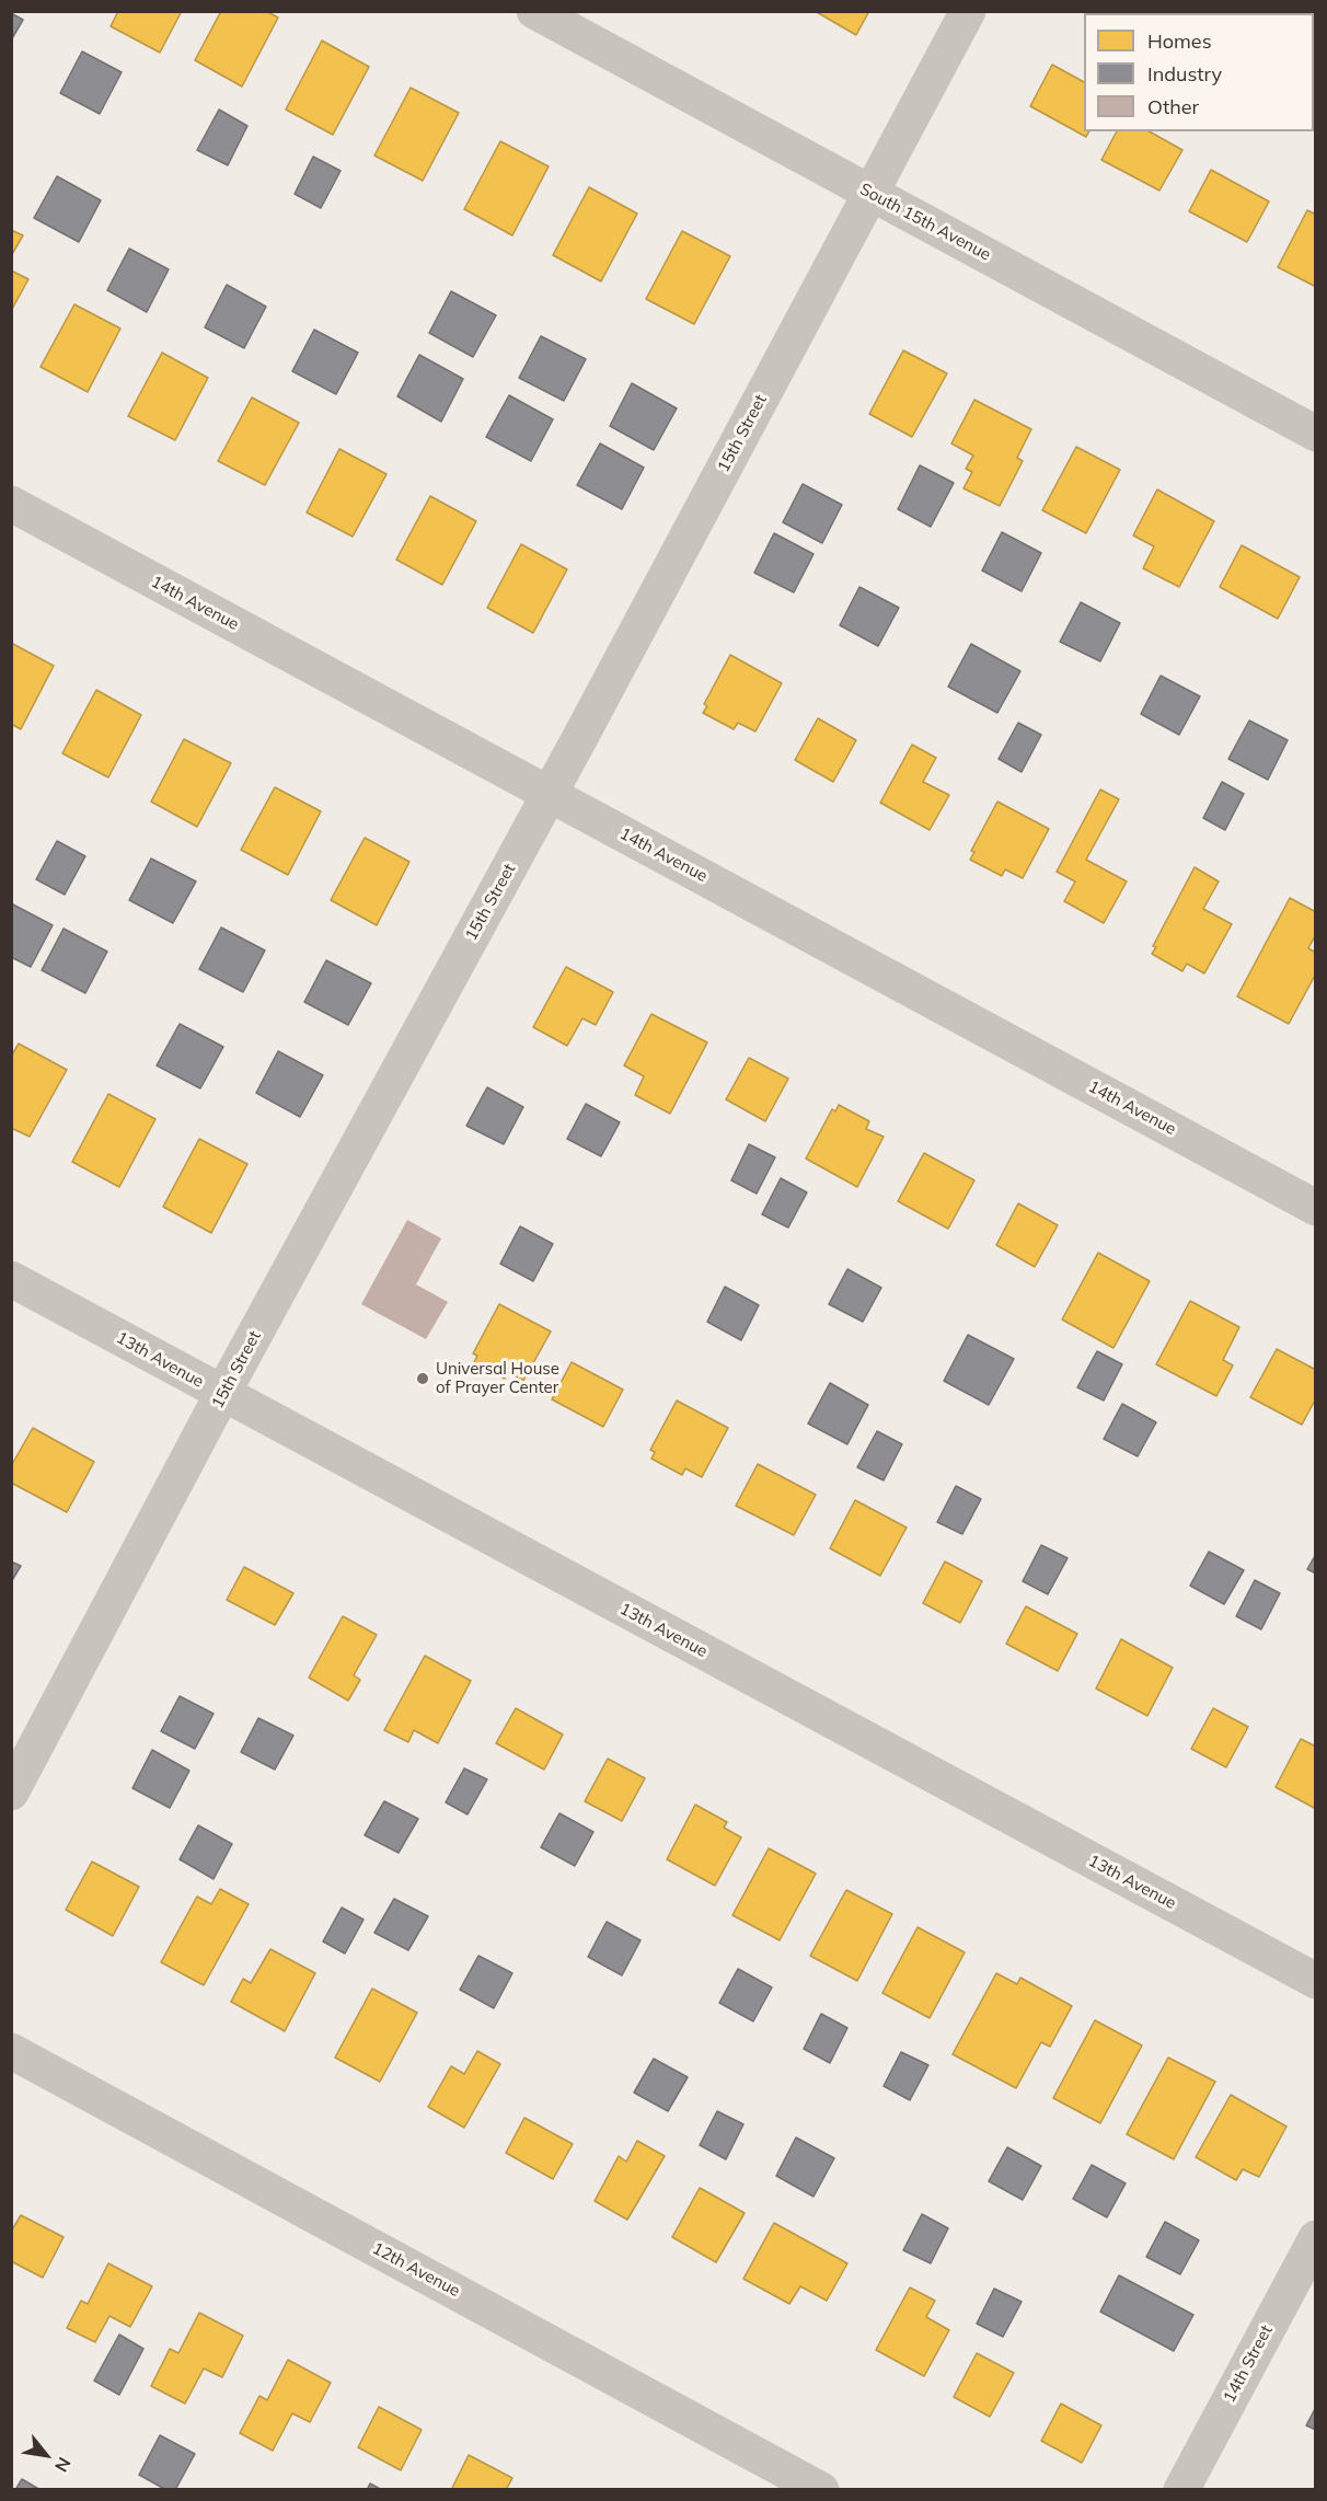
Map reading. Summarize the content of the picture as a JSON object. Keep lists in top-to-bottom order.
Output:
{
  "streets": {
    "street": [
      "South 15th Avenue",
      "15th Street",
      "14th Avenue",
      "13th Avenue",
      "12th Avenue",
      "14th Street"
    ]
  },
  "crossings": [
    ["South 15th Avenue", "15th Street"],
    ["15th Street", "14th Avenue"],
    ["15th Street", "13th Avenue"]
  ],
  "places": ["Universal House of Prayer Center"],
  "legend": ["Homes", "Industry", "Other"],
  "north": "bottom right"
}
